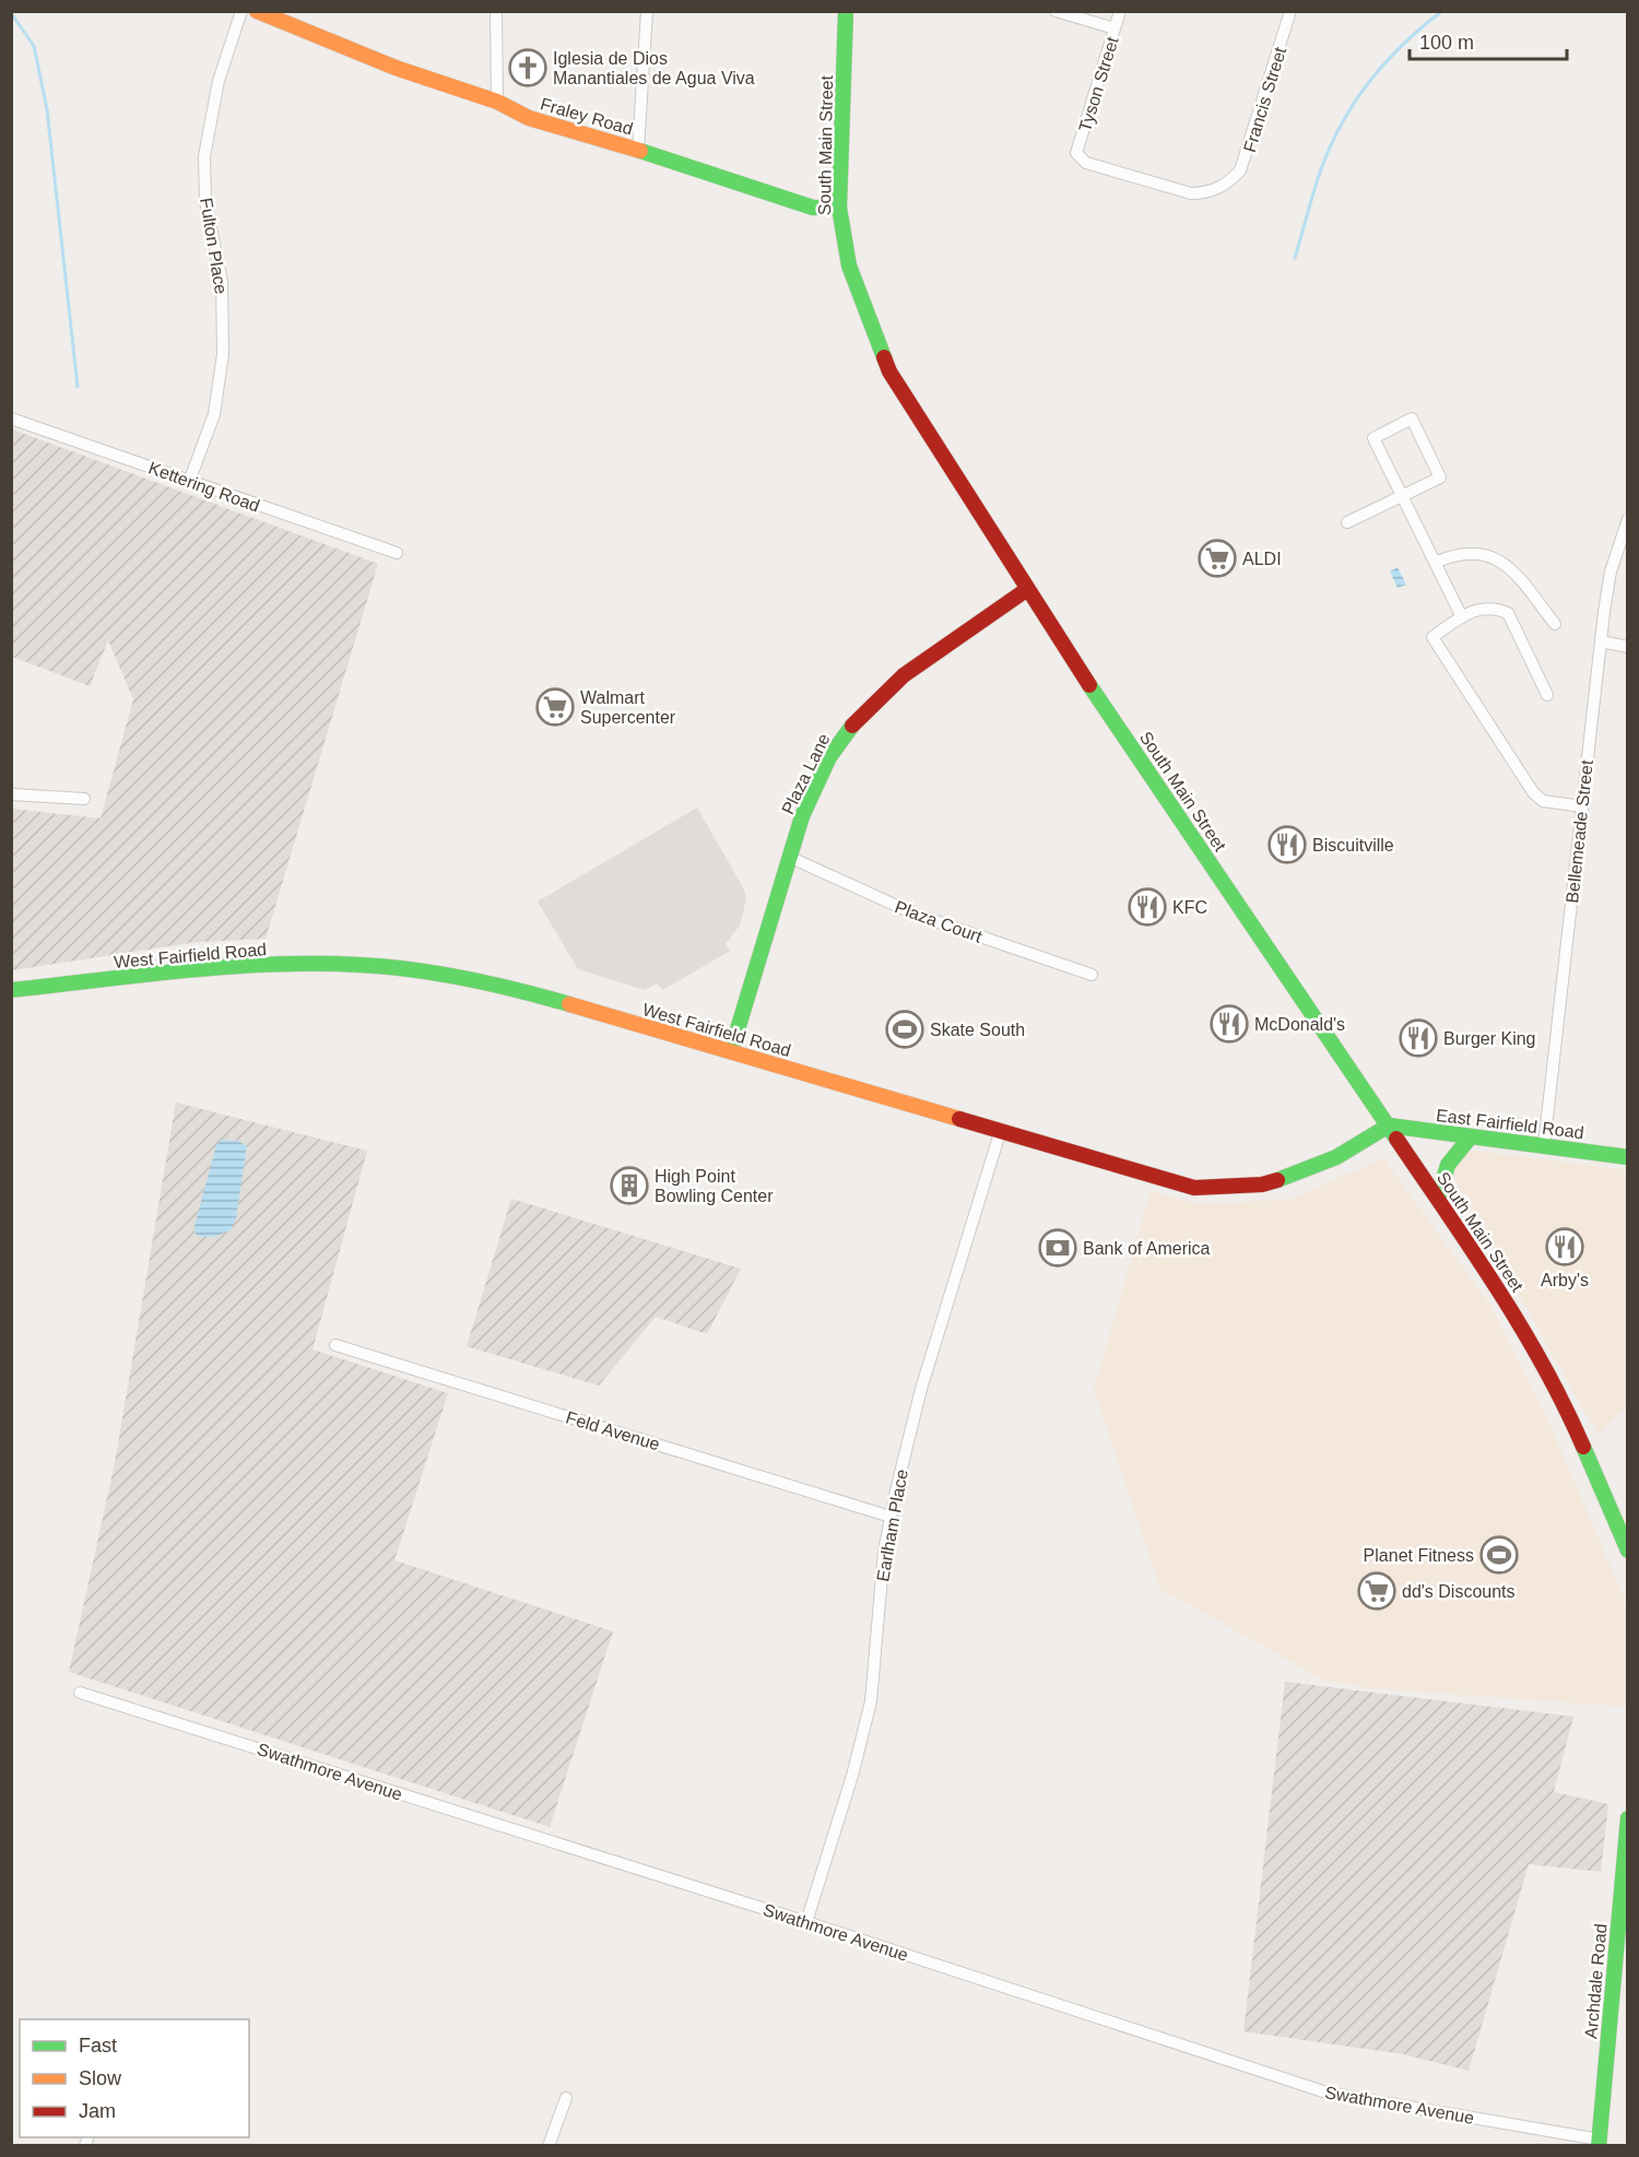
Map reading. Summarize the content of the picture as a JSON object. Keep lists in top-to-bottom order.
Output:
{
  "streets": {
    "main road": [
      "Fraley Road",
      "South Main Street",
      "Plaza Lane",
      "West Fairfield Road",
      "East Fairfield Road",
      "Archdale Road"
    ],
    "street": [
      "Tyson Street",
      "Francis Street",
      "Fulton Place",
      "Kettering Road",
      "Bellemeade Street",
      "Plaza Court",
      "Feld Avenue",
      "Earlham Place",
      "Swathmore Avenue"
    ]
  },
  "crossings": [
    ["Tyson Street", "Francis Street"],
    ["Fraley Road", "South Main Street"],
    ["South Main Street", "Plaza Lane"],
    ["South Main Street", "West Fairfield Road"],
    ["South Main Street", "East Fairfield Road"],
    ["Fulton Place", "Kettering Road"],
    ["Plaza Lane", "Plaza Court"],
    ["Plaza Lane", "West Fairfield Road"],
    ["Bellemeade Street", "East Fairfield Road"],
    ["West Fairfield Road", "East Fairfield Road"],
    ["West Fairfield Road", "Earlham Place"],
    ["Feld Avenue", "Earlham Place"],
    ["Earlham Place", "Swathmore Avenue"],
    ["Swathmore Avenue", "Archdale Road"]
  ],
  "places": {
    "church": ["Iglesia de Dios Manantiales de Agua Viva"],
    "supermarket": ["ALDI", "Walmart Supercenter", "dd's Discounts"],
    "restaurant": [
      "Biscuitville",
      "KFC",
      "McDonald's",
      "Burger King",
      "Arby's"
    ],
    "sports": ["Skate South", "Planet Fitness"],
    "building": ["High Point Bowling Center"],
    "bank": ["Bank of America"]
  },
  "legend": ["Fast", "Slow", "Jam"],
  "scale_bar": "100 m"
}
